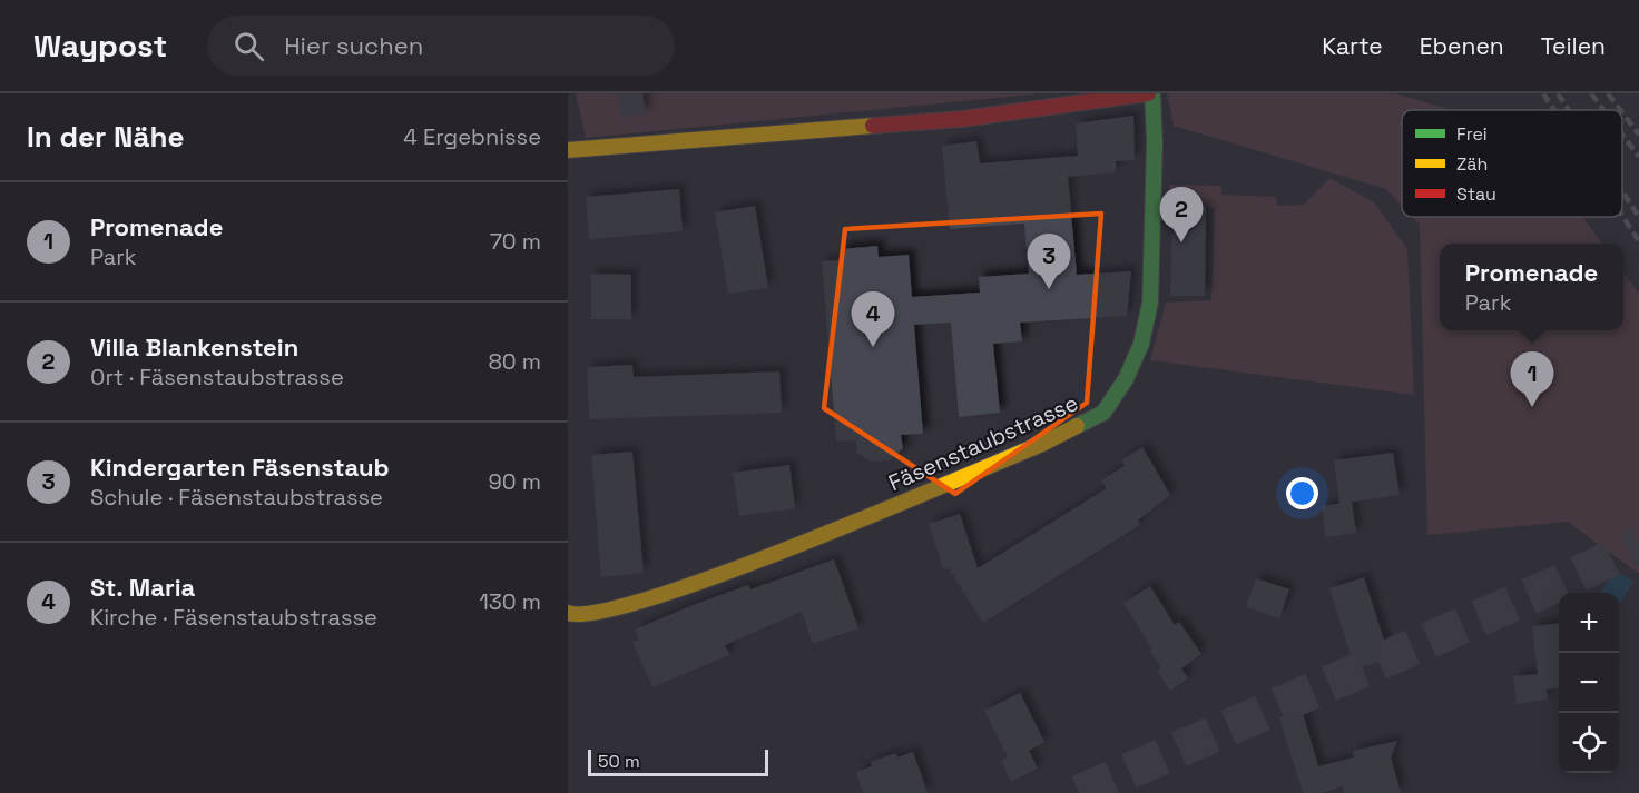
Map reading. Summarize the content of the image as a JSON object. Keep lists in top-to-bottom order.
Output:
{
  "streets": {
    "street": ["Fäsenstaubstrasse"]
  },
  "legend": ["Frei", "Zäh", "Stau"],
  "scale_bar": "50 m",
  "page": {
    "header": "Waypost",
    "search": "Hier suchen",
    "nav": ["Karte", "Ebenen", "Teilen"],
    "heading": ["In der Nähe", "4 Ergebnisse"],
    "list": [
      {
        "mark": "1",
        "name": "Promenade",
        "note": "Park",
        "value": "70 m"
      },
      {
        "mark": "2",
        "name": "Villa Blankenstein",
        "note": "Ort · Fäsenstaubstrasse",
        "value": "80 m"
      },
      {
        "mark": "3",
        "name": "Kindergarten Fäsenstaub",
        "note": "Schule · Fäsenstaubstrasse",
        "value": "90 m"
      },
      {
        "mark": "4",
        "name": "St. Maria",
        "note": "Kirche · Fäsenstaubstrasse",
        "value": "130 m"
      }
    ],
    "pins": [
      "2",
      "3",
      "4",
      "1"
    ],
    "popup": ["Promenade", "Park"],
    "map_buttons": ["+", "−"],
    "scale": "50 m"
  }
}
